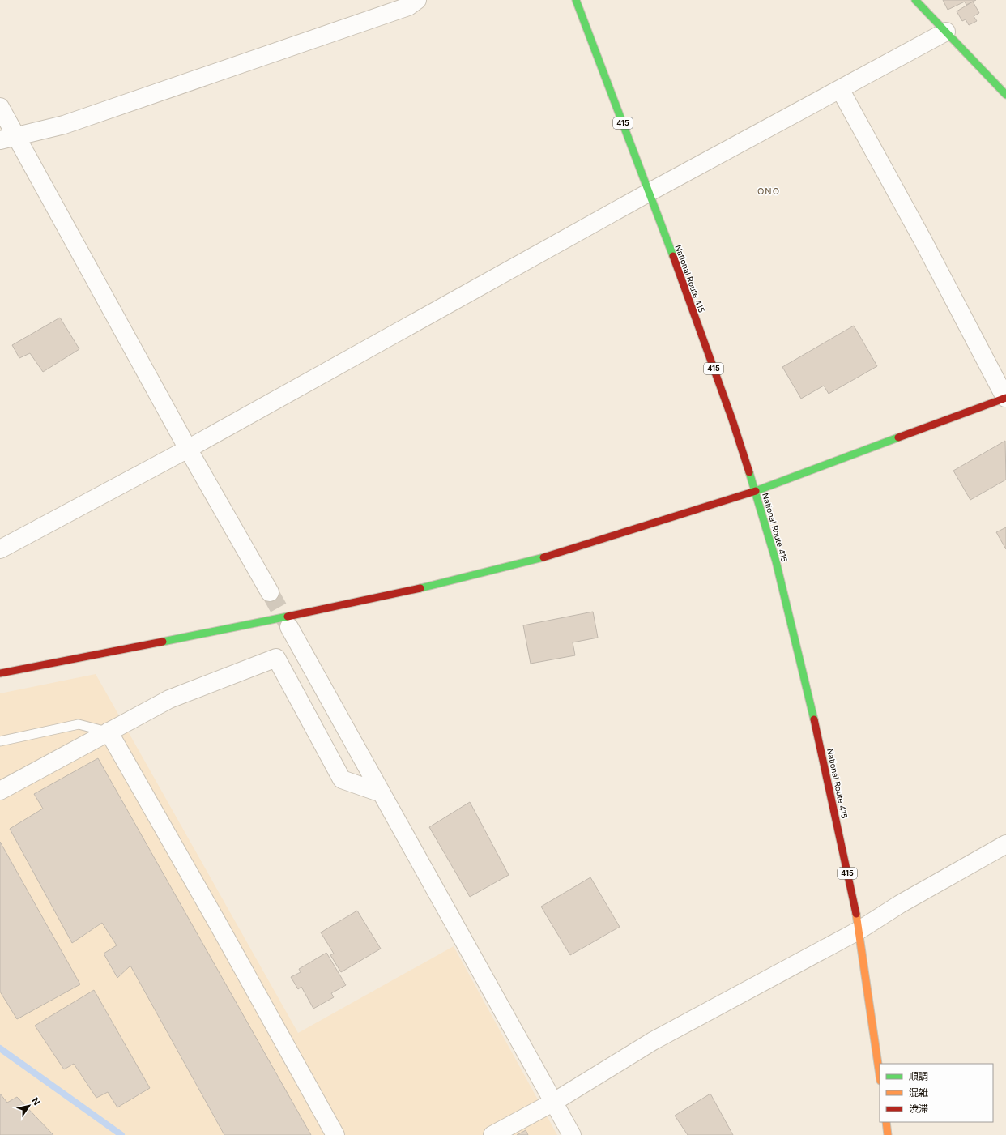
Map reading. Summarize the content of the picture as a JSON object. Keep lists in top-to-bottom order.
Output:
{
  "streets": {
    "main road": ["415", "National Route 415"]
  },
  "districts": ["ONO"],
  "legend": ["順調", "混雑", "渋滞"],
  "north": "top right"
}
